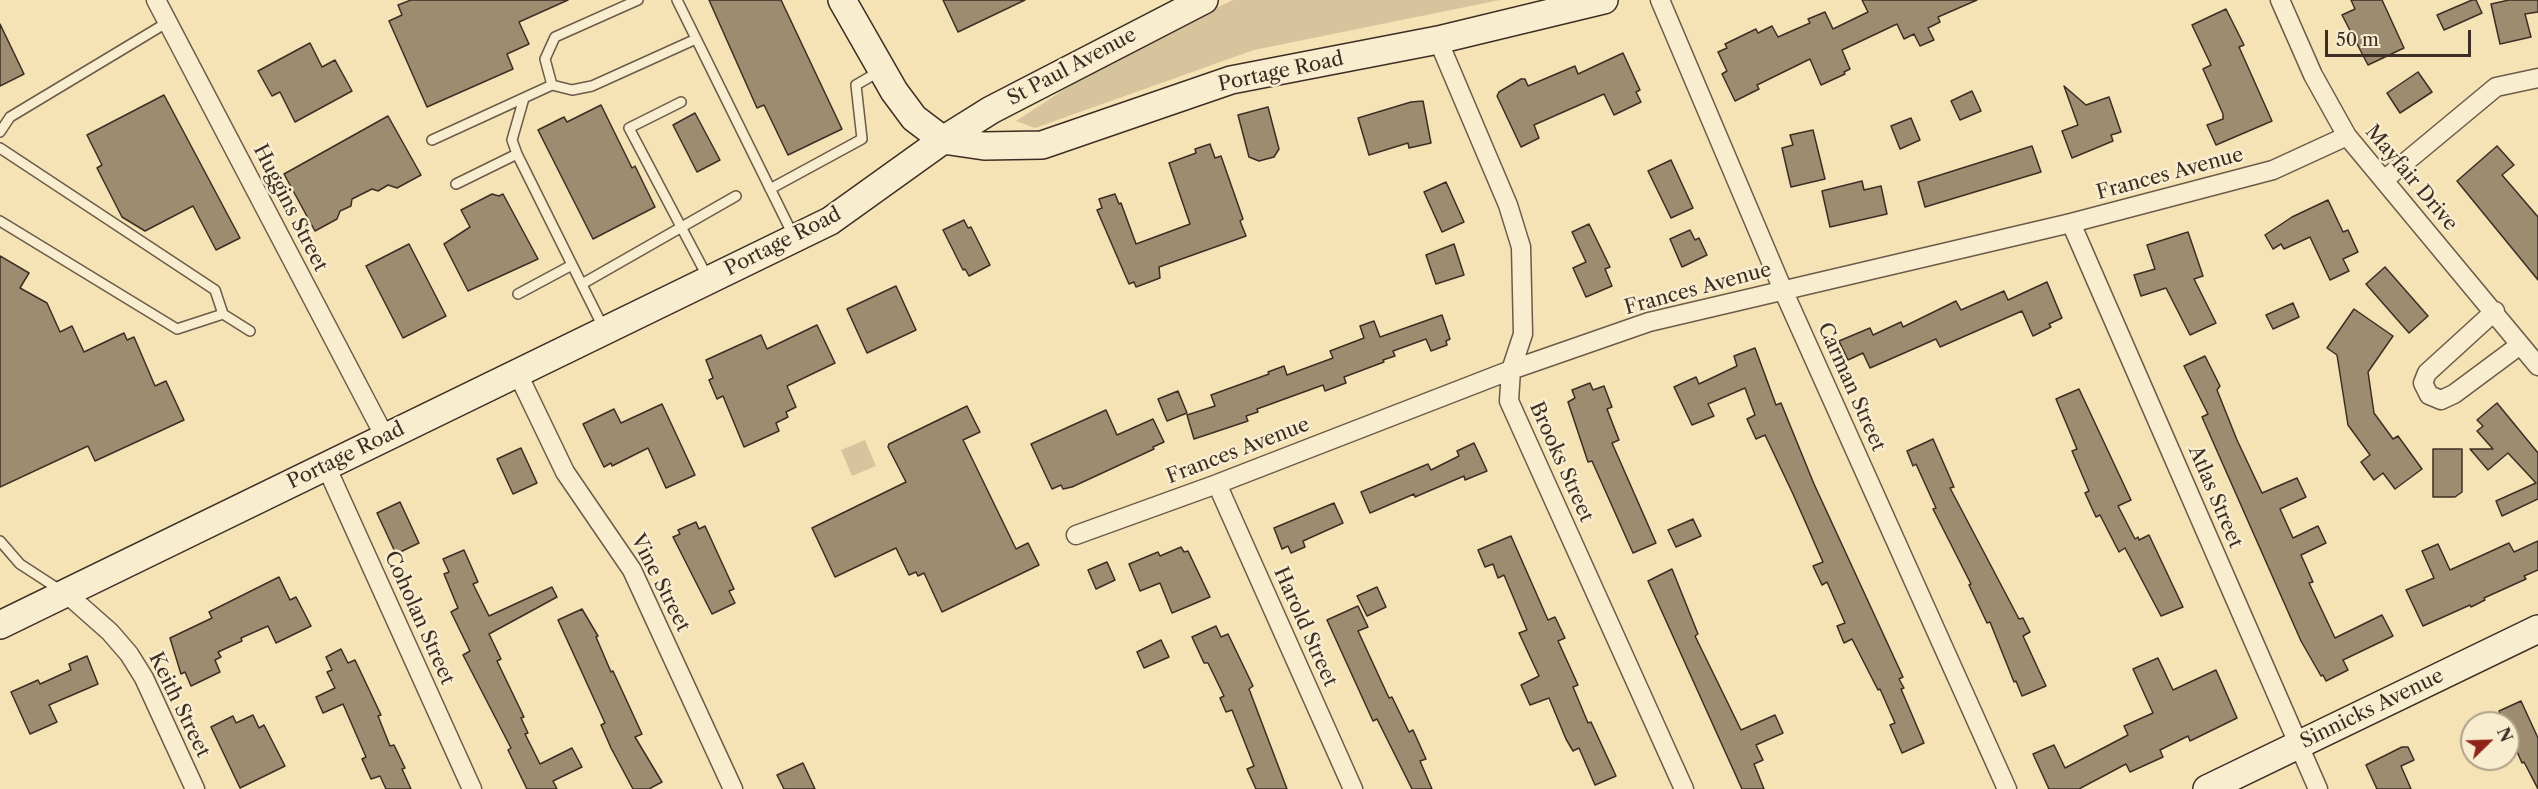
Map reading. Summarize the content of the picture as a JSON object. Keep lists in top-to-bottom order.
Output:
{
  "streets": {
    "main road": ["St Paul Avenue", "Portage Road", "Sinnicks Avenue"],
    "street": [
      "Frances Avenue",
      "Mayfair Drive",
      "Huggins Street",
      "Carman Street",
      "Brooks Street",
      "Atlas Street",
      "Vine Street",
      "Coholan Street",
      "Harold Street",
      "Keith Street"
    ]
  },
  "crossings": [
    ["St Paul Avenue", "Portage Road"],
    ["Portage Road", "Huggins Street"],
    ["Portage Road", "Brooks Street"],
    ["Portage Road", "Vine Street"],
    ["Portage Road", "Coholan Street"],
    ["Portage Road", "Keith Street"],
    ["Frances Avenue", "Mayfair Drive"],
    ["Frances Avenue", "Carman Street"],
    ["Frances Avenue", "Brooks Street"],
    ["Frances Avenue", "Atlas Street"],
    ["Frances Avenue", "Harold Street"],
    ["Atlas Street", "Sinnicks Avenue"]
  ],
  "scale_bar": "50 m",
  "north": "top right"
}
